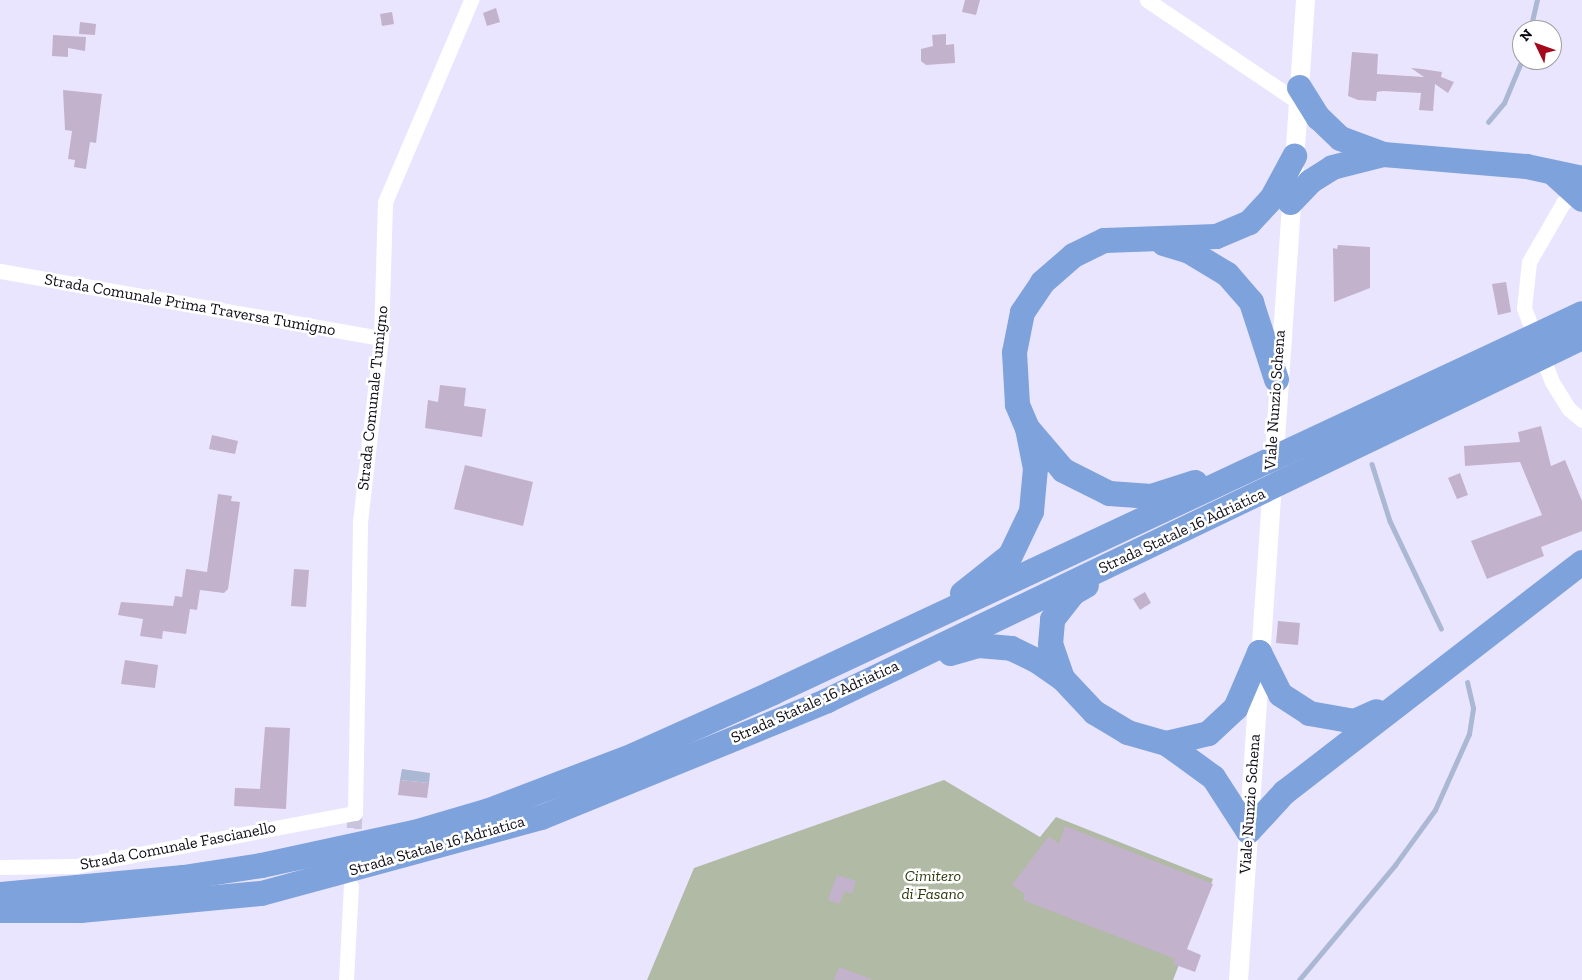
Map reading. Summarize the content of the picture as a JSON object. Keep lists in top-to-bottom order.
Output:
{
  "streets": {
    "highway": ["Strada Statale 16 Adriatica"],
    "street": [
      "Strada Comunale Prima Traversa Tumigno",
      "Strada Comunale Tumigno",
      "Viale Nunzio Schena",
      "Strada Comunale Fascianello"
    ]
  },
  "crossings": [
    ["Strada Comunale Prima Traversa Tumigno", "Strada Comunale Tumigno"],
    ["Strada Comunale Tumigno", "Strada Comunale Fascianello"]
  ],
  "parks": ["Cimitero di Fasano"],
  "north": "top left"
}
